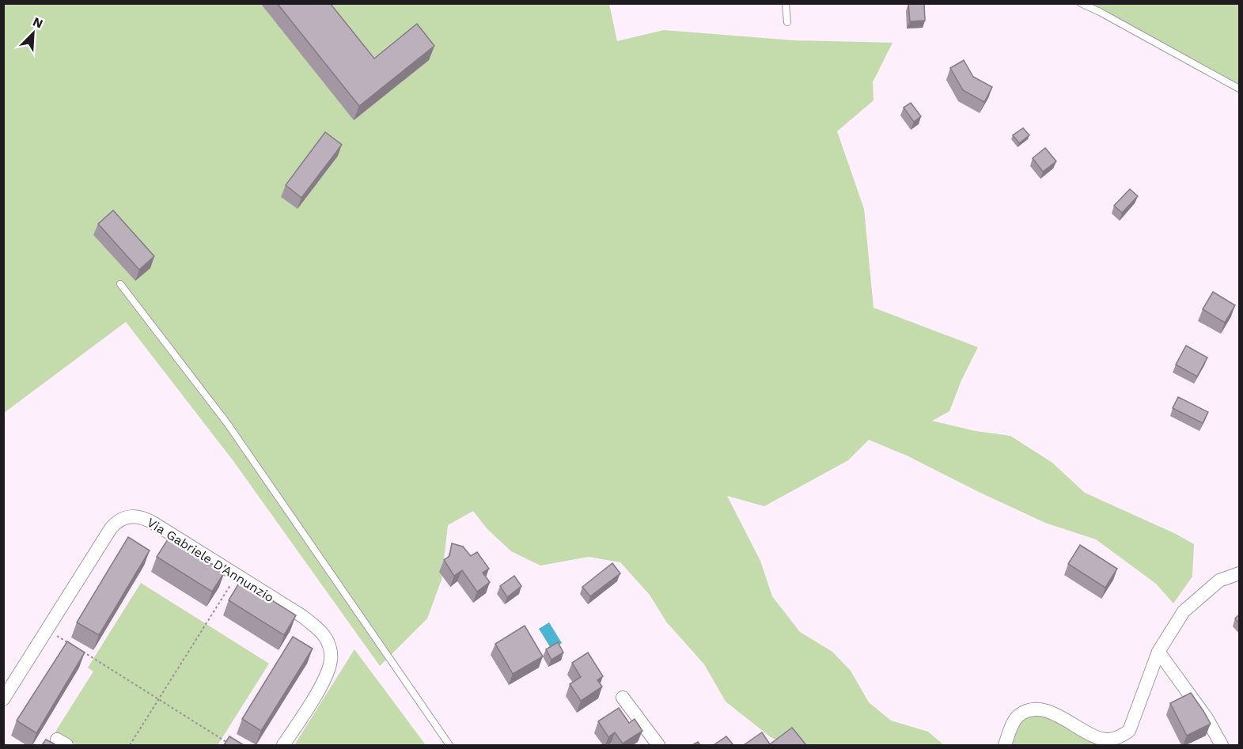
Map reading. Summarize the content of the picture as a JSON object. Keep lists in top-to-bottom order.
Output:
{
  "streets": {
    "street": ["Via Gabriele D'Annunzio"]
  },
  "north": "top right"
}
